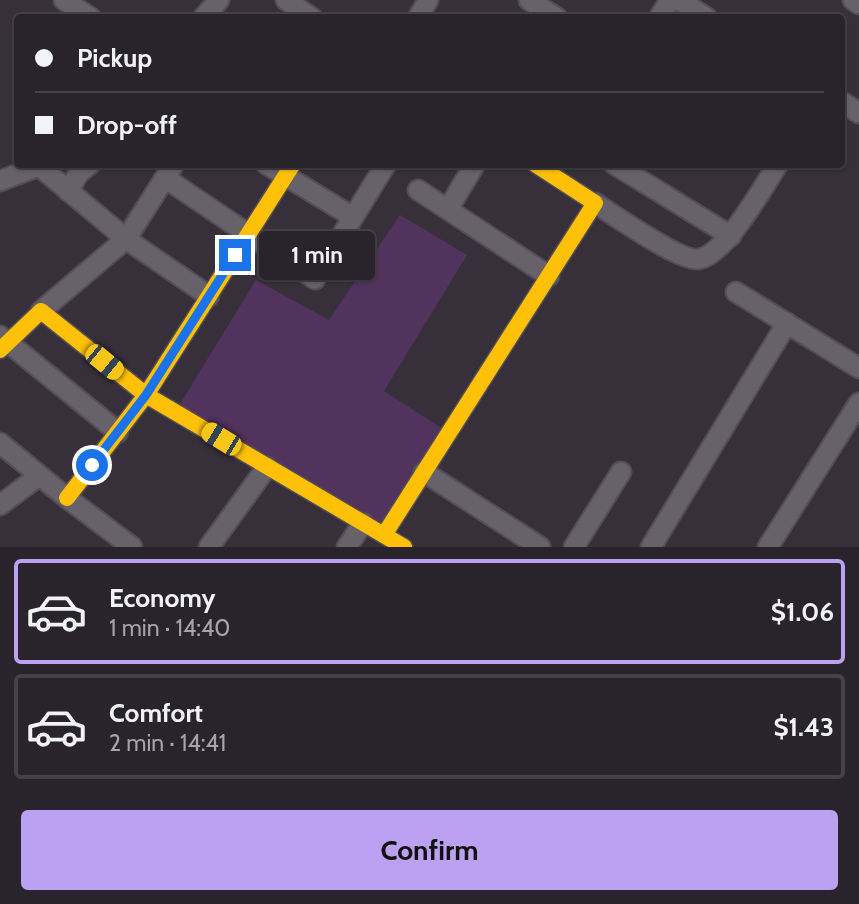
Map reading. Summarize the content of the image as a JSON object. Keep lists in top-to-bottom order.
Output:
{
  "page": {
    "banner": ["Pickup", "Drop-off"],
    "bubble": "1 min",
    "list": [
      {
        "name": "Economy",
        "note": "1 min · 14:40",
        "value": "$1.06"
      },
      {
        "name": "Comfort",
        "note": "2 min · 14:41",
        "value": "$1.43"
      }
    ],
    "buttons": "Confirm"
  }
}
